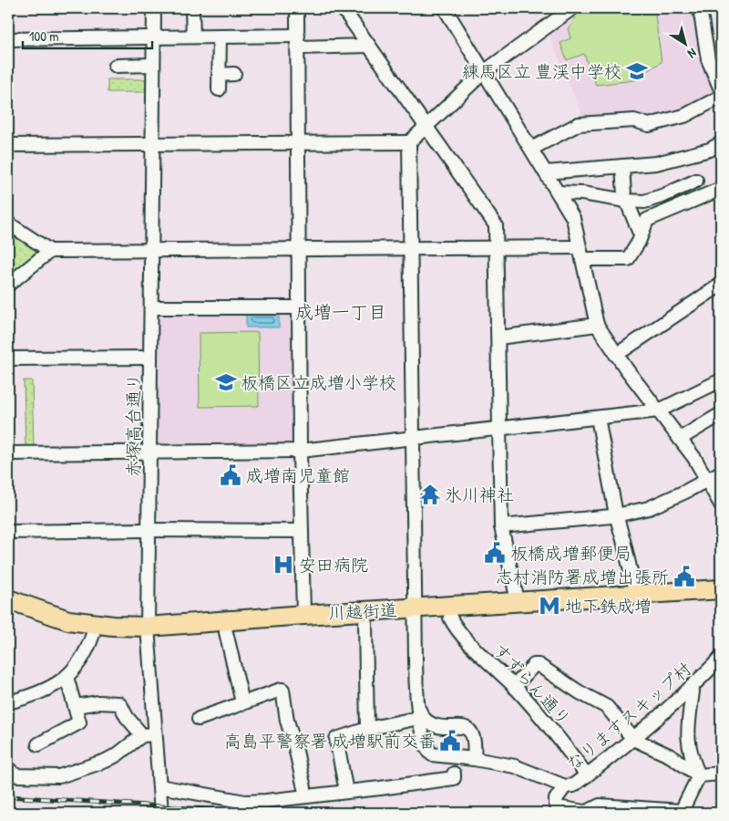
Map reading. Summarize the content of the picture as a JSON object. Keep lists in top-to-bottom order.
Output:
{
  "streets": {
    "highway": ["川越街道"],
    "street": ["赤塚高台通り", "すずらん通り", "なりますスキップ村"]
  },
  "crossings": [
    ["赤塚高台通り", "川越街道"],
    ["川越街道", "すずらん通り"],
    ["すずらん通り", "なりますスキップ村"]
  ],
  "districts": ["成増一丁目"],
  "places": {
    "school or university": ["練馬区立 豊渓中学校", "板橋区立成増小学校"],
    "public building": [
      "成増南児童館",
      "板橋成増郵便局",
      "志村消防署成増出張所",
      "高島平警察署 成増駅前交番"
    ],
    "temple": ["氷川神社"],
    "hospital": ["安田病院"],
    "metro station": ["地下鉄成増"]
  },
  "scale_bar": "100 m",
  "north": "bottom right"
}
